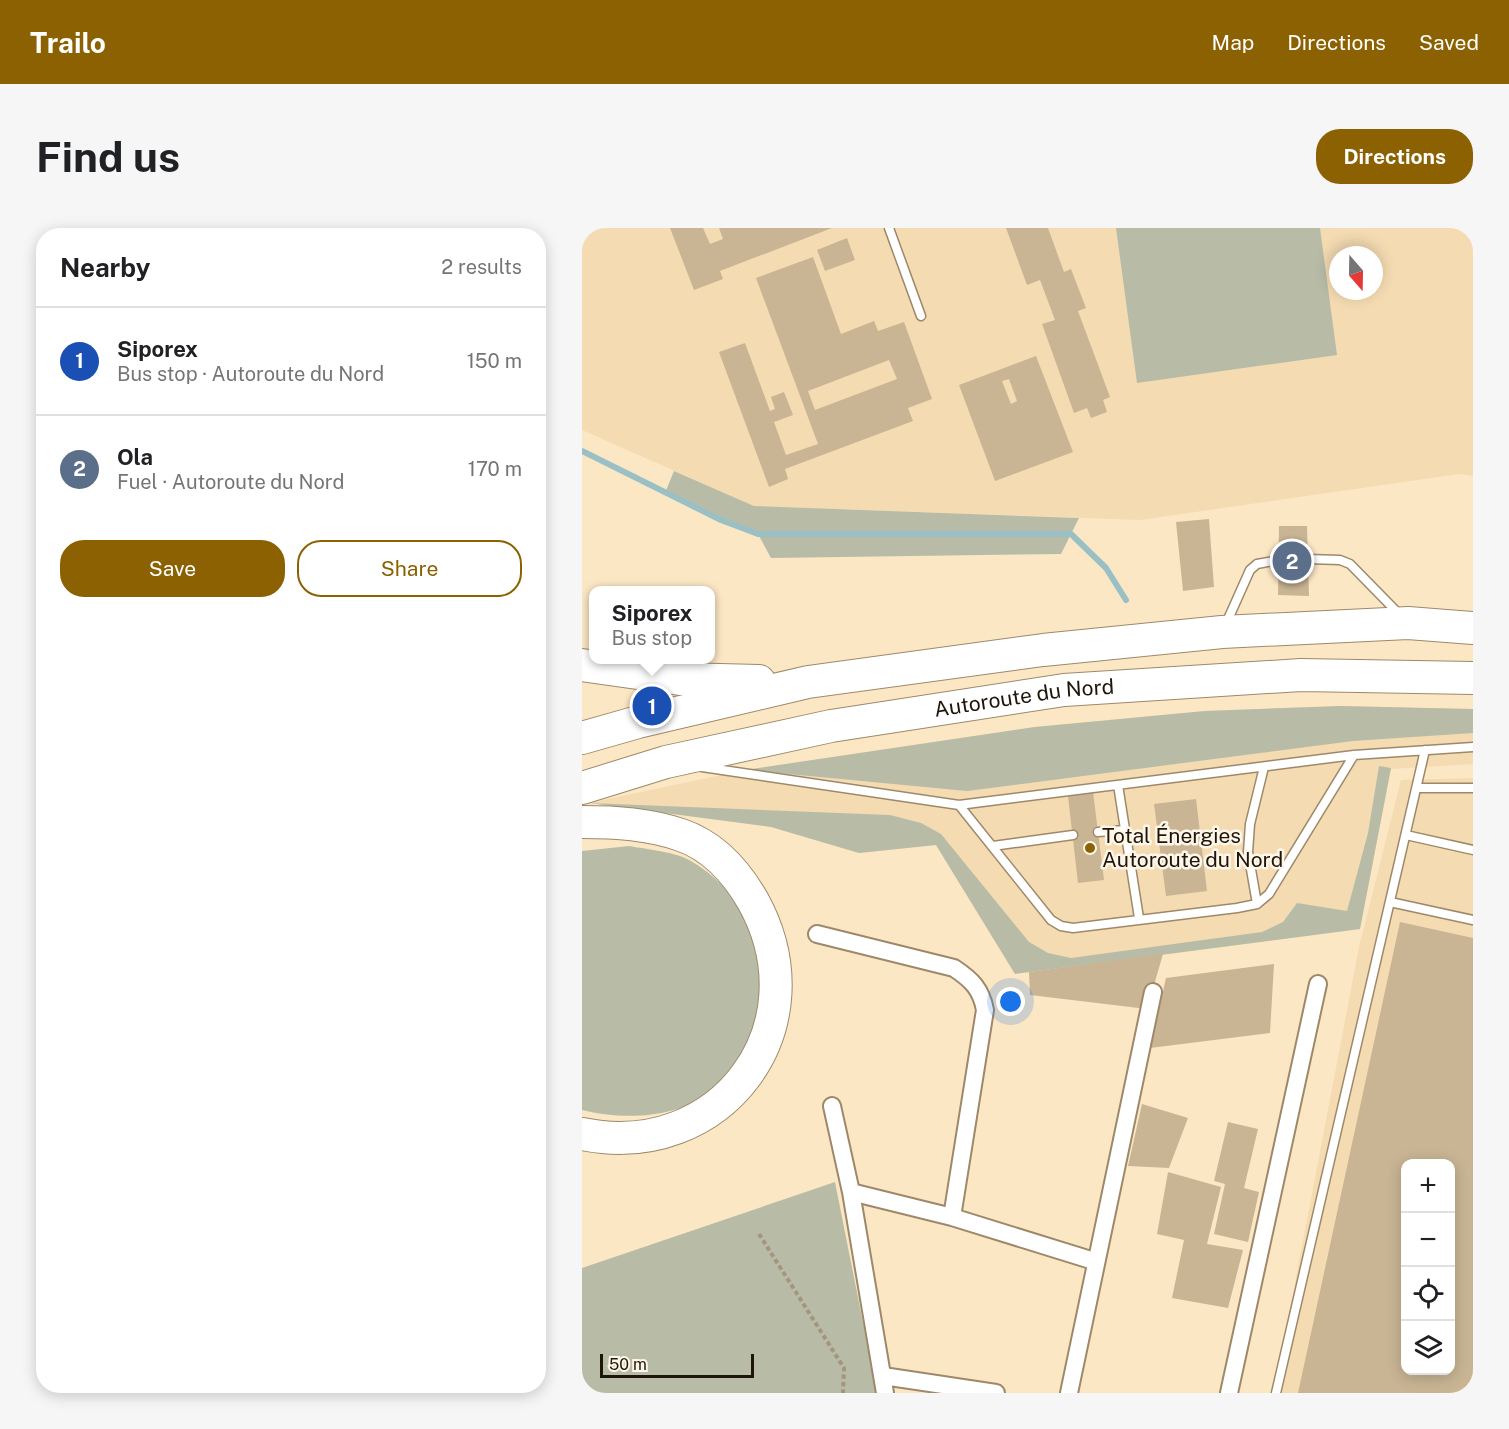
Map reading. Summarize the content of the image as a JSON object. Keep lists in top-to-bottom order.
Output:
{
  "streets": {
    "highway": ["Autoroute du Nord"]
  },
  "places": ["Total Énergies Autoroute du Nord"],
  "scale_bar": "50 m",
  "north": "bottom",
  "page": {
    "header": "Trailo",
    "nav": ["Map", "Directions", "Saved"],
    "buttons": [
      "Directions",
      ["Save", "Share"]
    ],
    "title": "Find us",
    "heading": ["Nearby", "2 results"],
    "list": [
      {
        "mark": "1",
        "name": "Siporex",
        "note": "Bus stop · Autoroute du Nord",
        "value": "150 m"
      },
      {
        "mark": "2",
        "name": "Ola",
        "note": "Fuel · Autoroute du Nord",
        "value": "170 m"
      }
    ],
    "pins": ["2", "1"],
    "popup": ["Siporex", "Bus stop"],
    "map_buttons": ["+", "−"],
    "scale": "50 m"
  }
}
